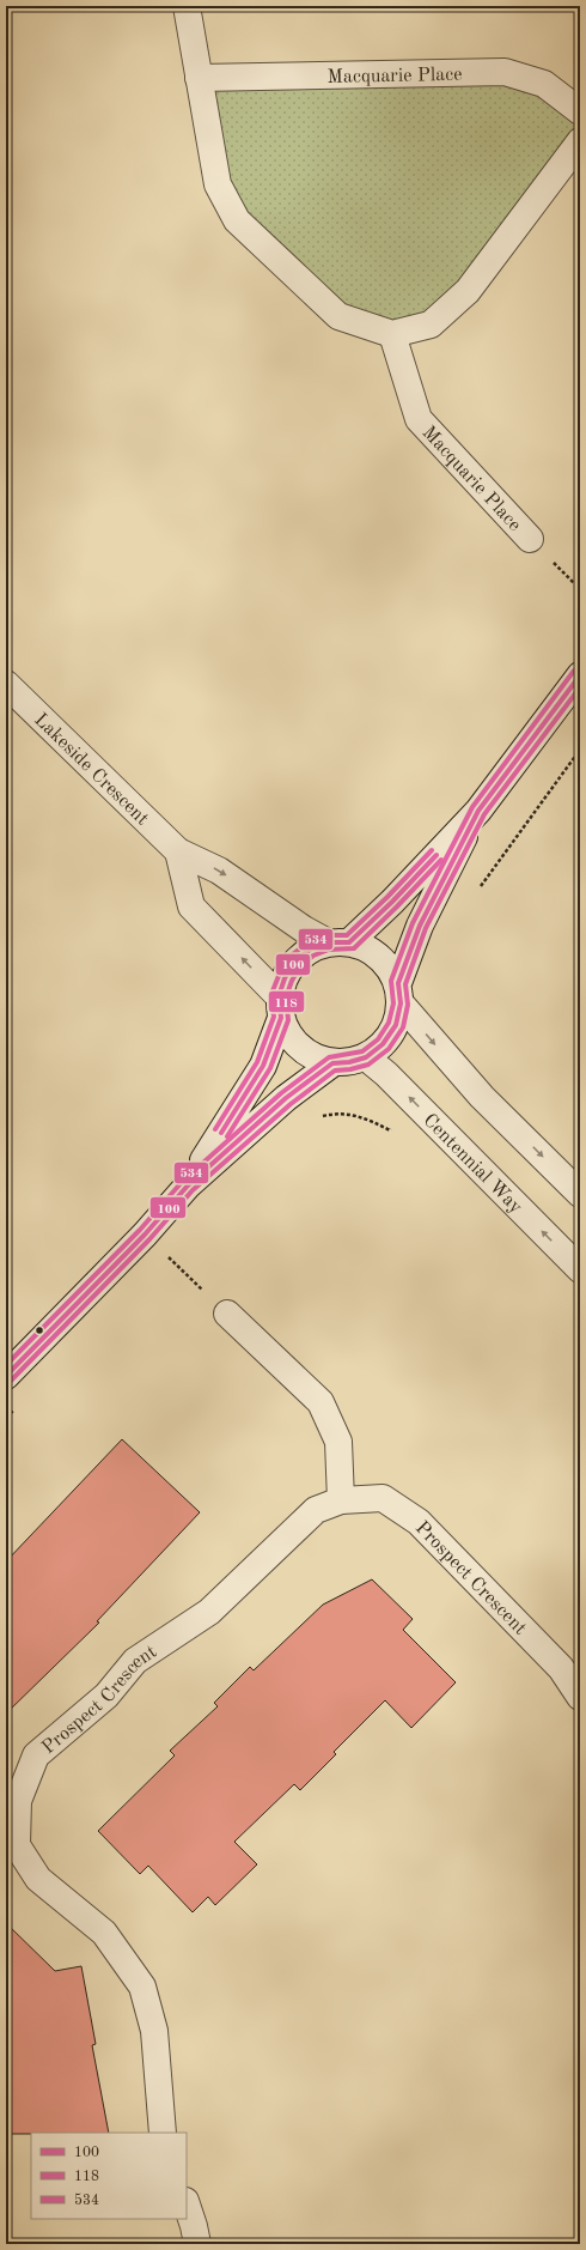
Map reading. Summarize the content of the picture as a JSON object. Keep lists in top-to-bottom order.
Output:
{
  "streets": {
    "street": [
      "Macquarie Place",
      "Lakeside Crescent",
      "Centennial Way",
      "Prospect Crescent"
    ]
  },
  "crossings": [
    ["Lakeside Crescent", "Centennial Way"]
  ],
  "one_way": ["Lakeside Crescent"],
  "lines": ["transit line 534", "transit line 100", "transit line 118"],
  "legend": ["100", "118", "534"]
}
